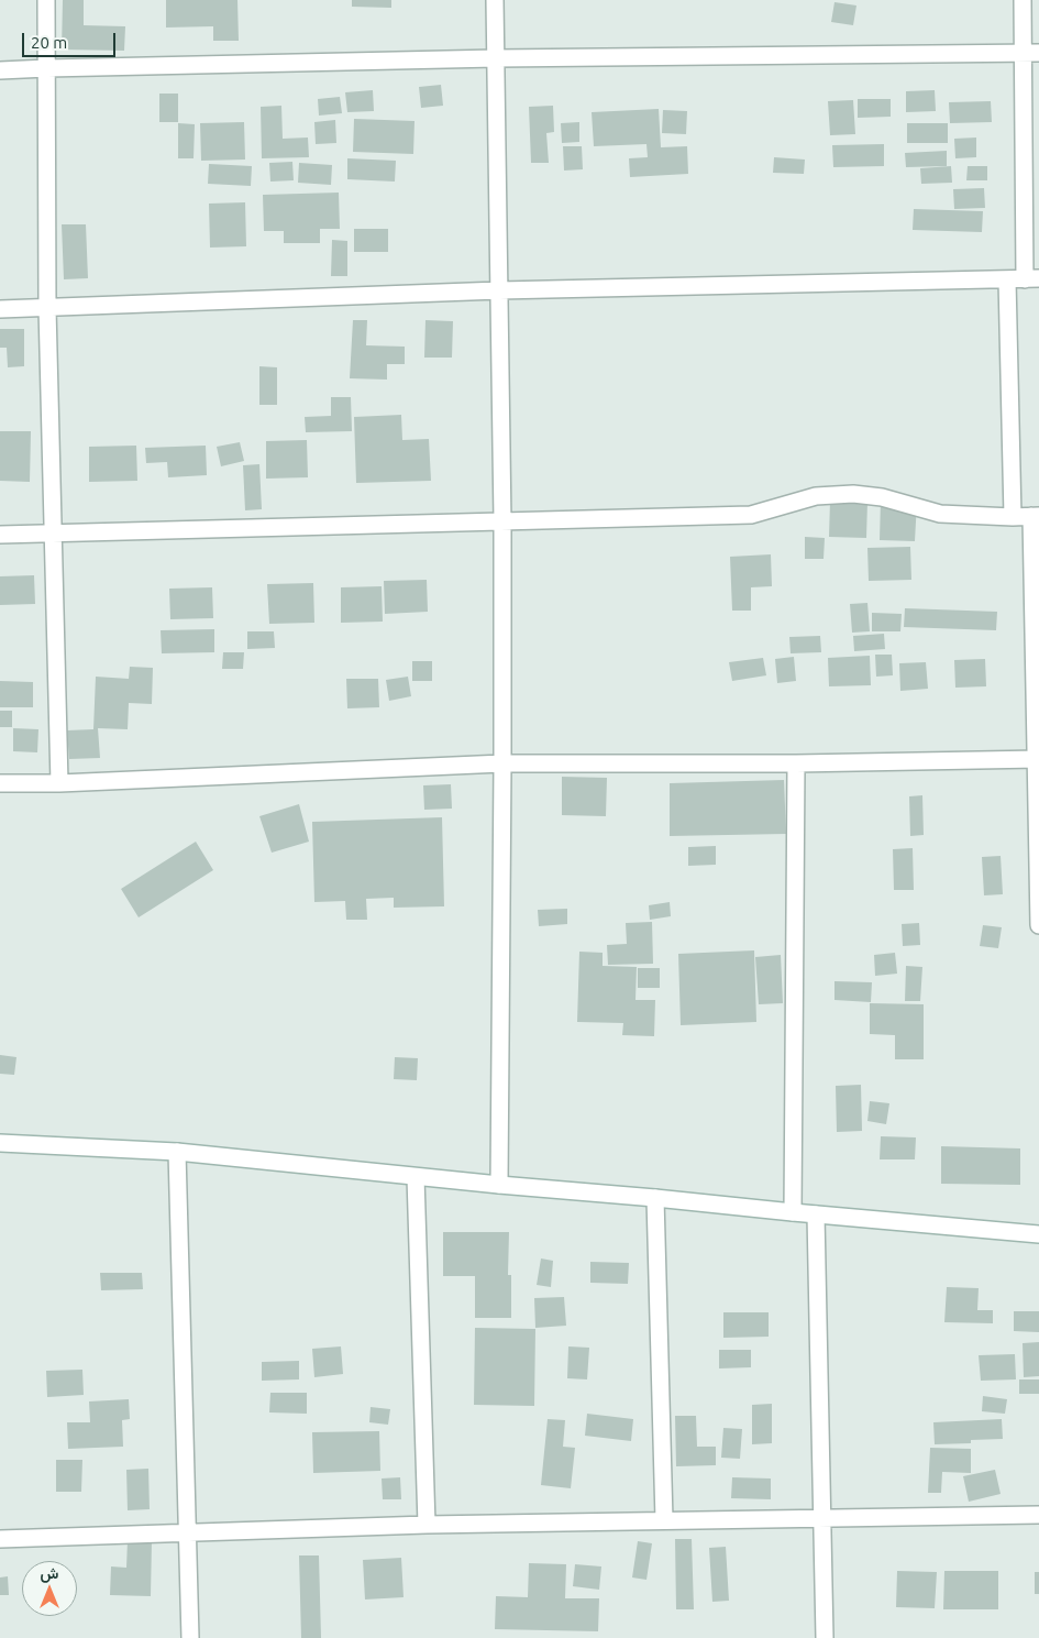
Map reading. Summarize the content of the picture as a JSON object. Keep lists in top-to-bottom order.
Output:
{
  "scale_bar": "20 m",
  "north": "top"
}
